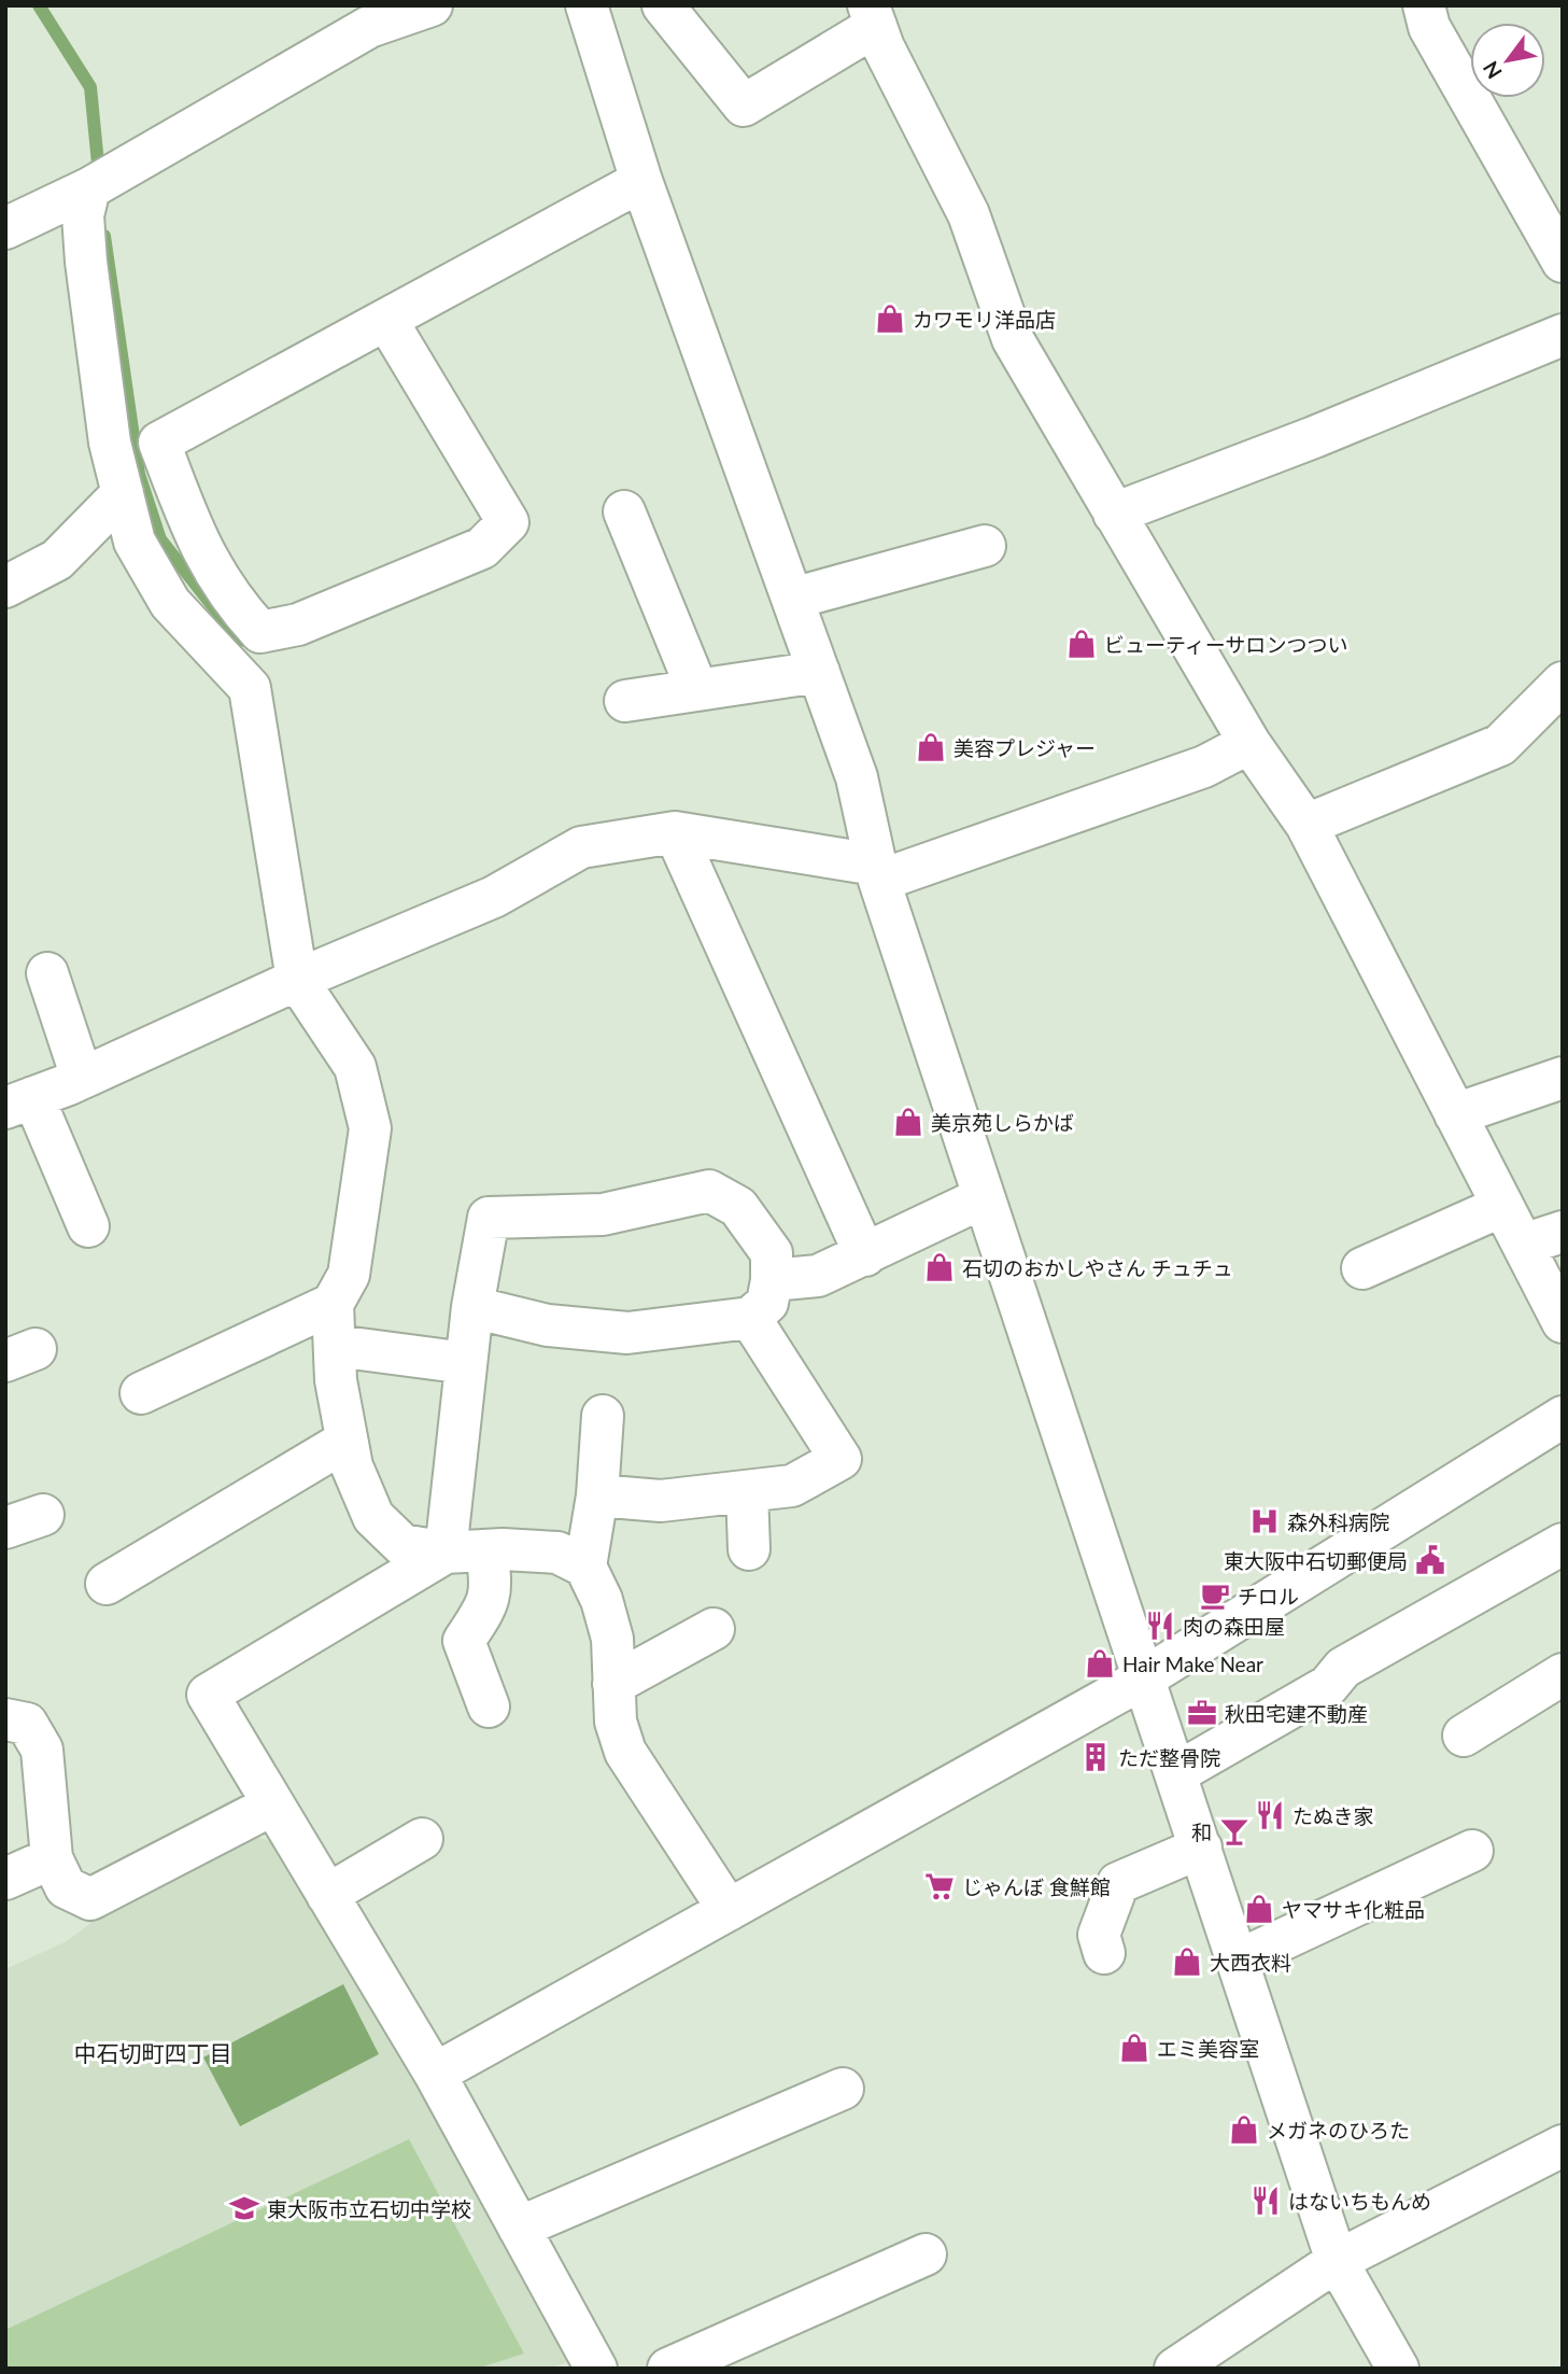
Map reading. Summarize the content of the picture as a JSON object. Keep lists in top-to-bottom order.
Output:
{
  "districts": ["中石切町四丁目"],
  "places": {
    "shop": [
      "カワモリ洋品店",
      "ビューティーサロンつつい",
      "美容プレジャー",
      "美京苑しらかば",
      "石切のおかしやさん チュチュ",
      "Hair Make Near",
      "ヤマサキ化粧品",
      "大西衣料",
      "エミ美容室",
      "メガネのひろた"
    ],
    "hospital": ["森外科病院"],
    "public building": ["東大阪中石切郵便局"],
    "cafe": ["チロル"],
    "restaurant": ["肉の森田屋", "たぬき家", "はないちもんめ"],
    "office": ["秋田宅建不動産"],
    "building": ["ただ整骨院"],
    "bar": ["和"],
    "supermarket": ["じゃんぼ 食鮮館"],
    "school or university": ["東大阪市立石切中学校"]
  },
  "north": "bottom left"
}
